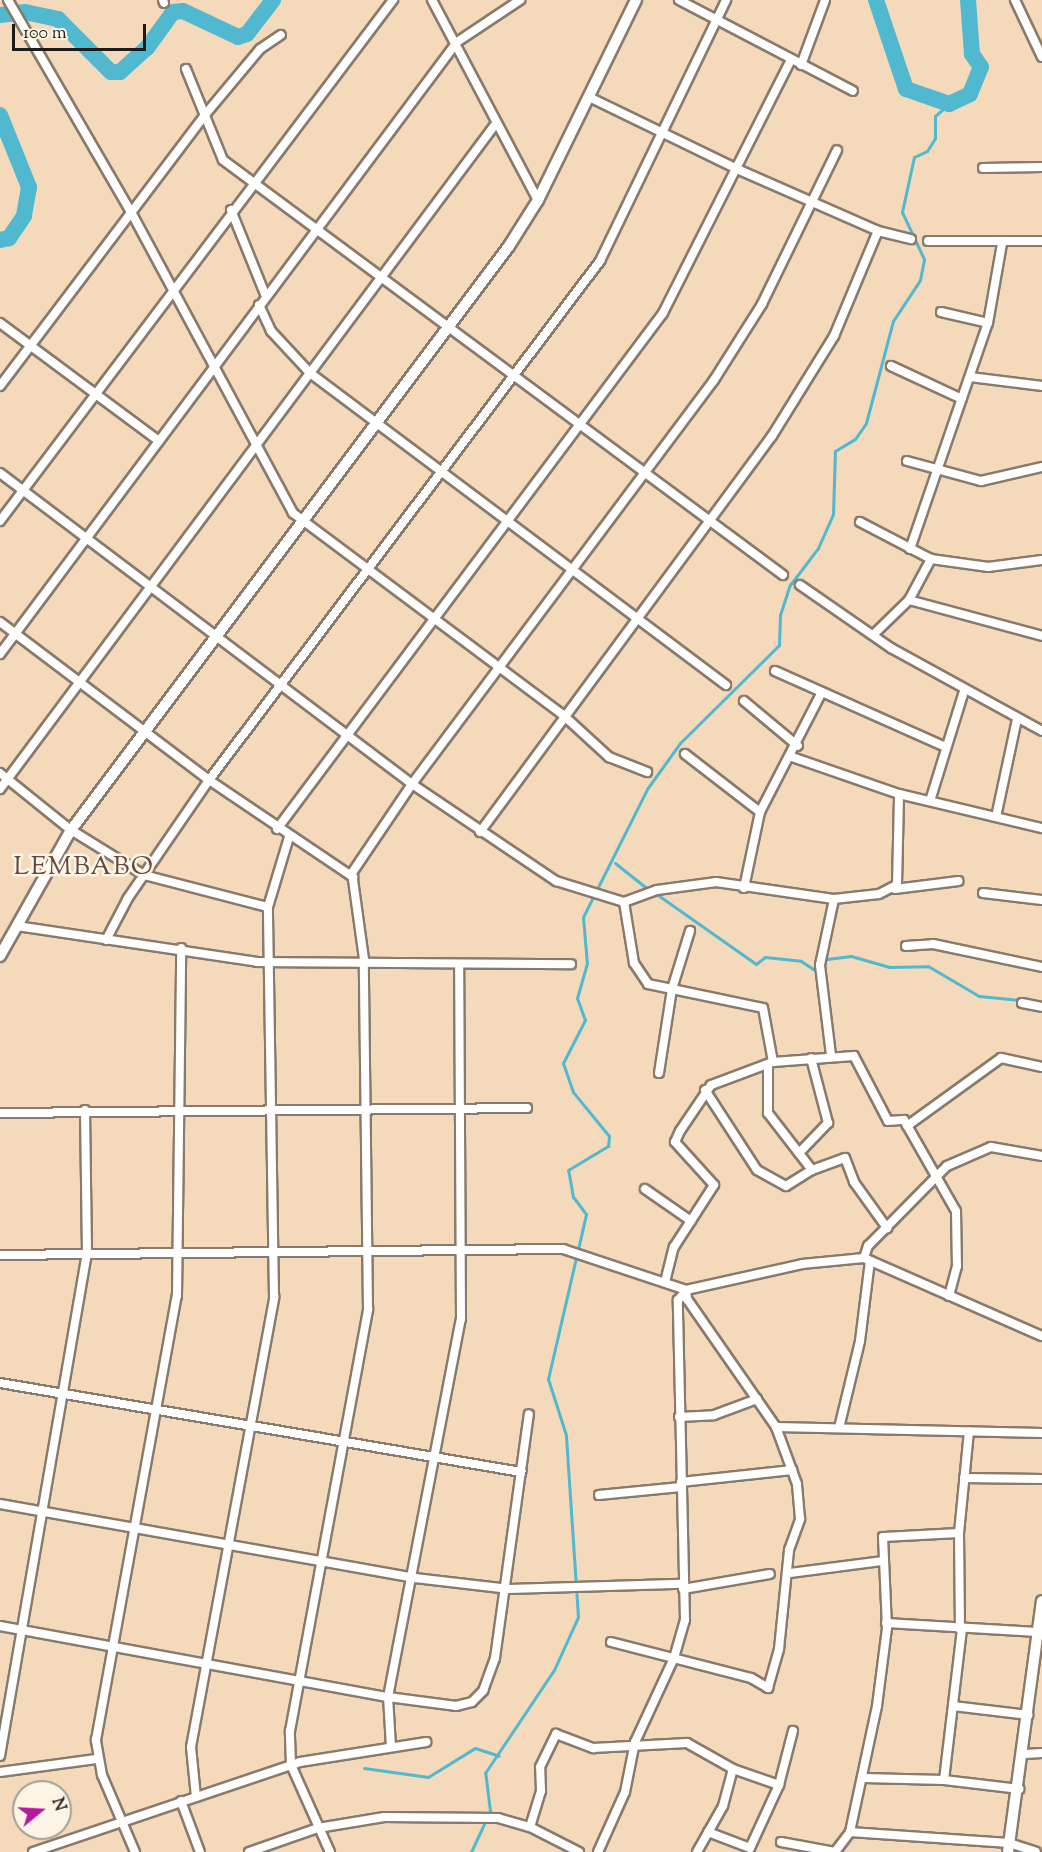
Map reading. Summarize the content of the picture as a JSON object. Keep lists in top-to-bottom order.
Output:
{
  "districts": ["LEMBABO"],
  "scale_bar": "100 m",
  "north": "right"
}
